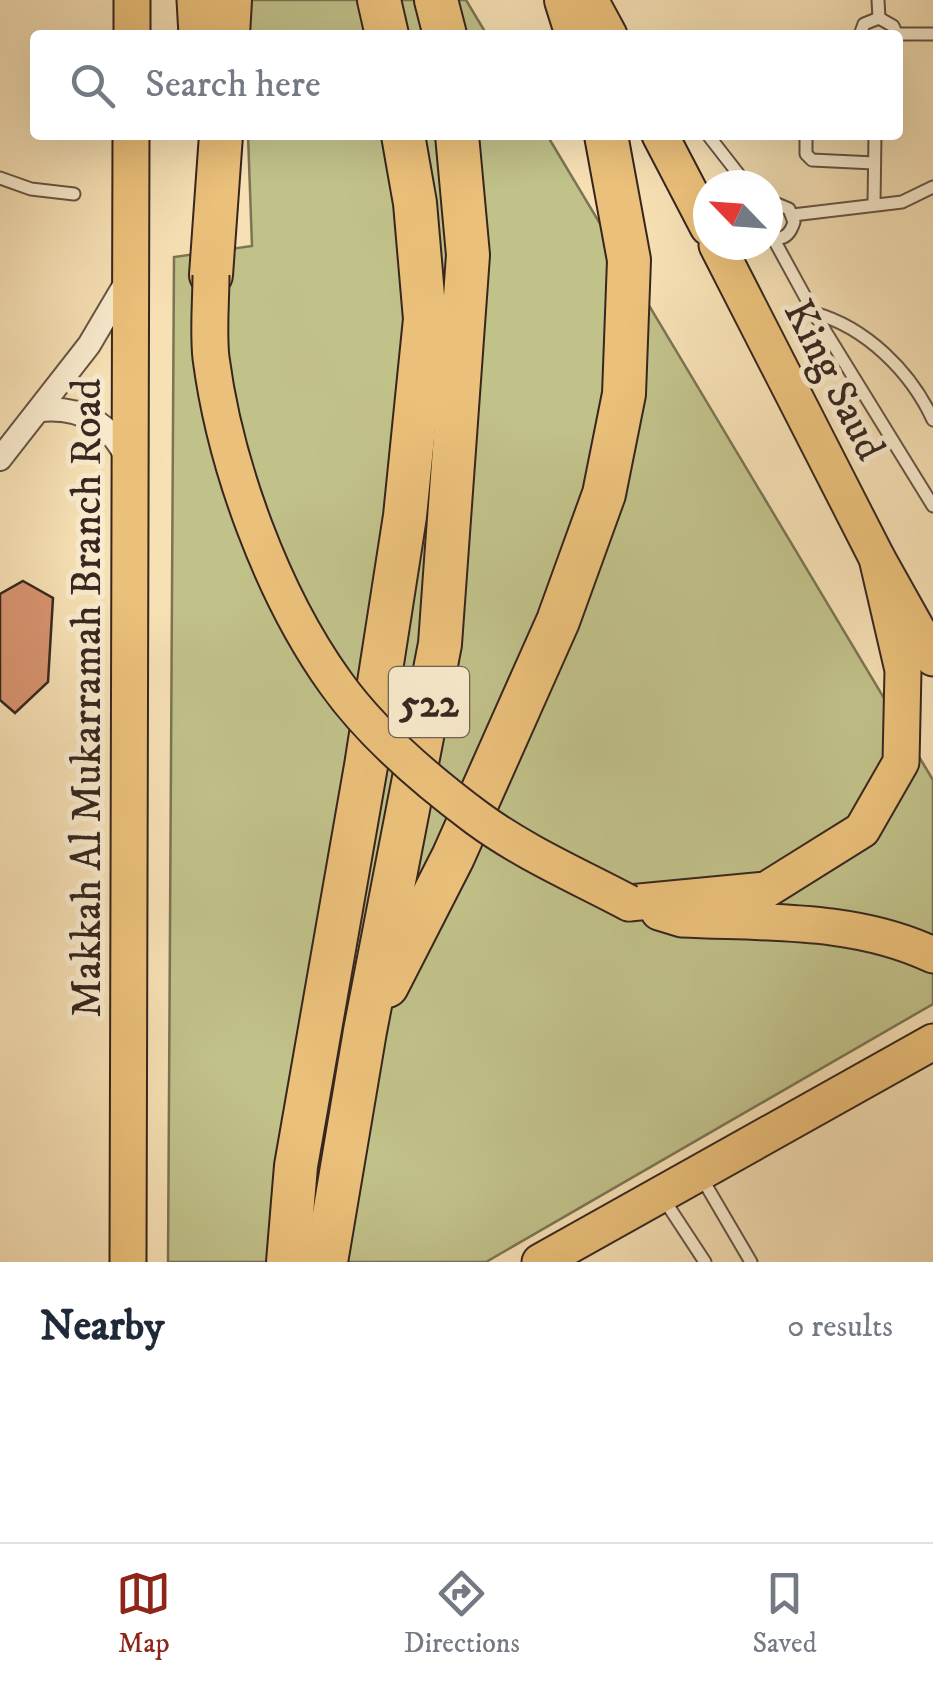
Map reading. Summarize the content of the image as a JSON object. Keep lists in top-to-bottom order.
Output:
{
  "streets": {
    "highway": ["522"],
    "main road": ["King Saud", "Makkah Al Mukarramah Branch Road"]
  },
  "north": "top left",
  "page": {
    "search": "Search here",
    "heading": ["Nearby", "0 results"],
    "nav": ["Map", "Directions", "Saved"]
  }
}
